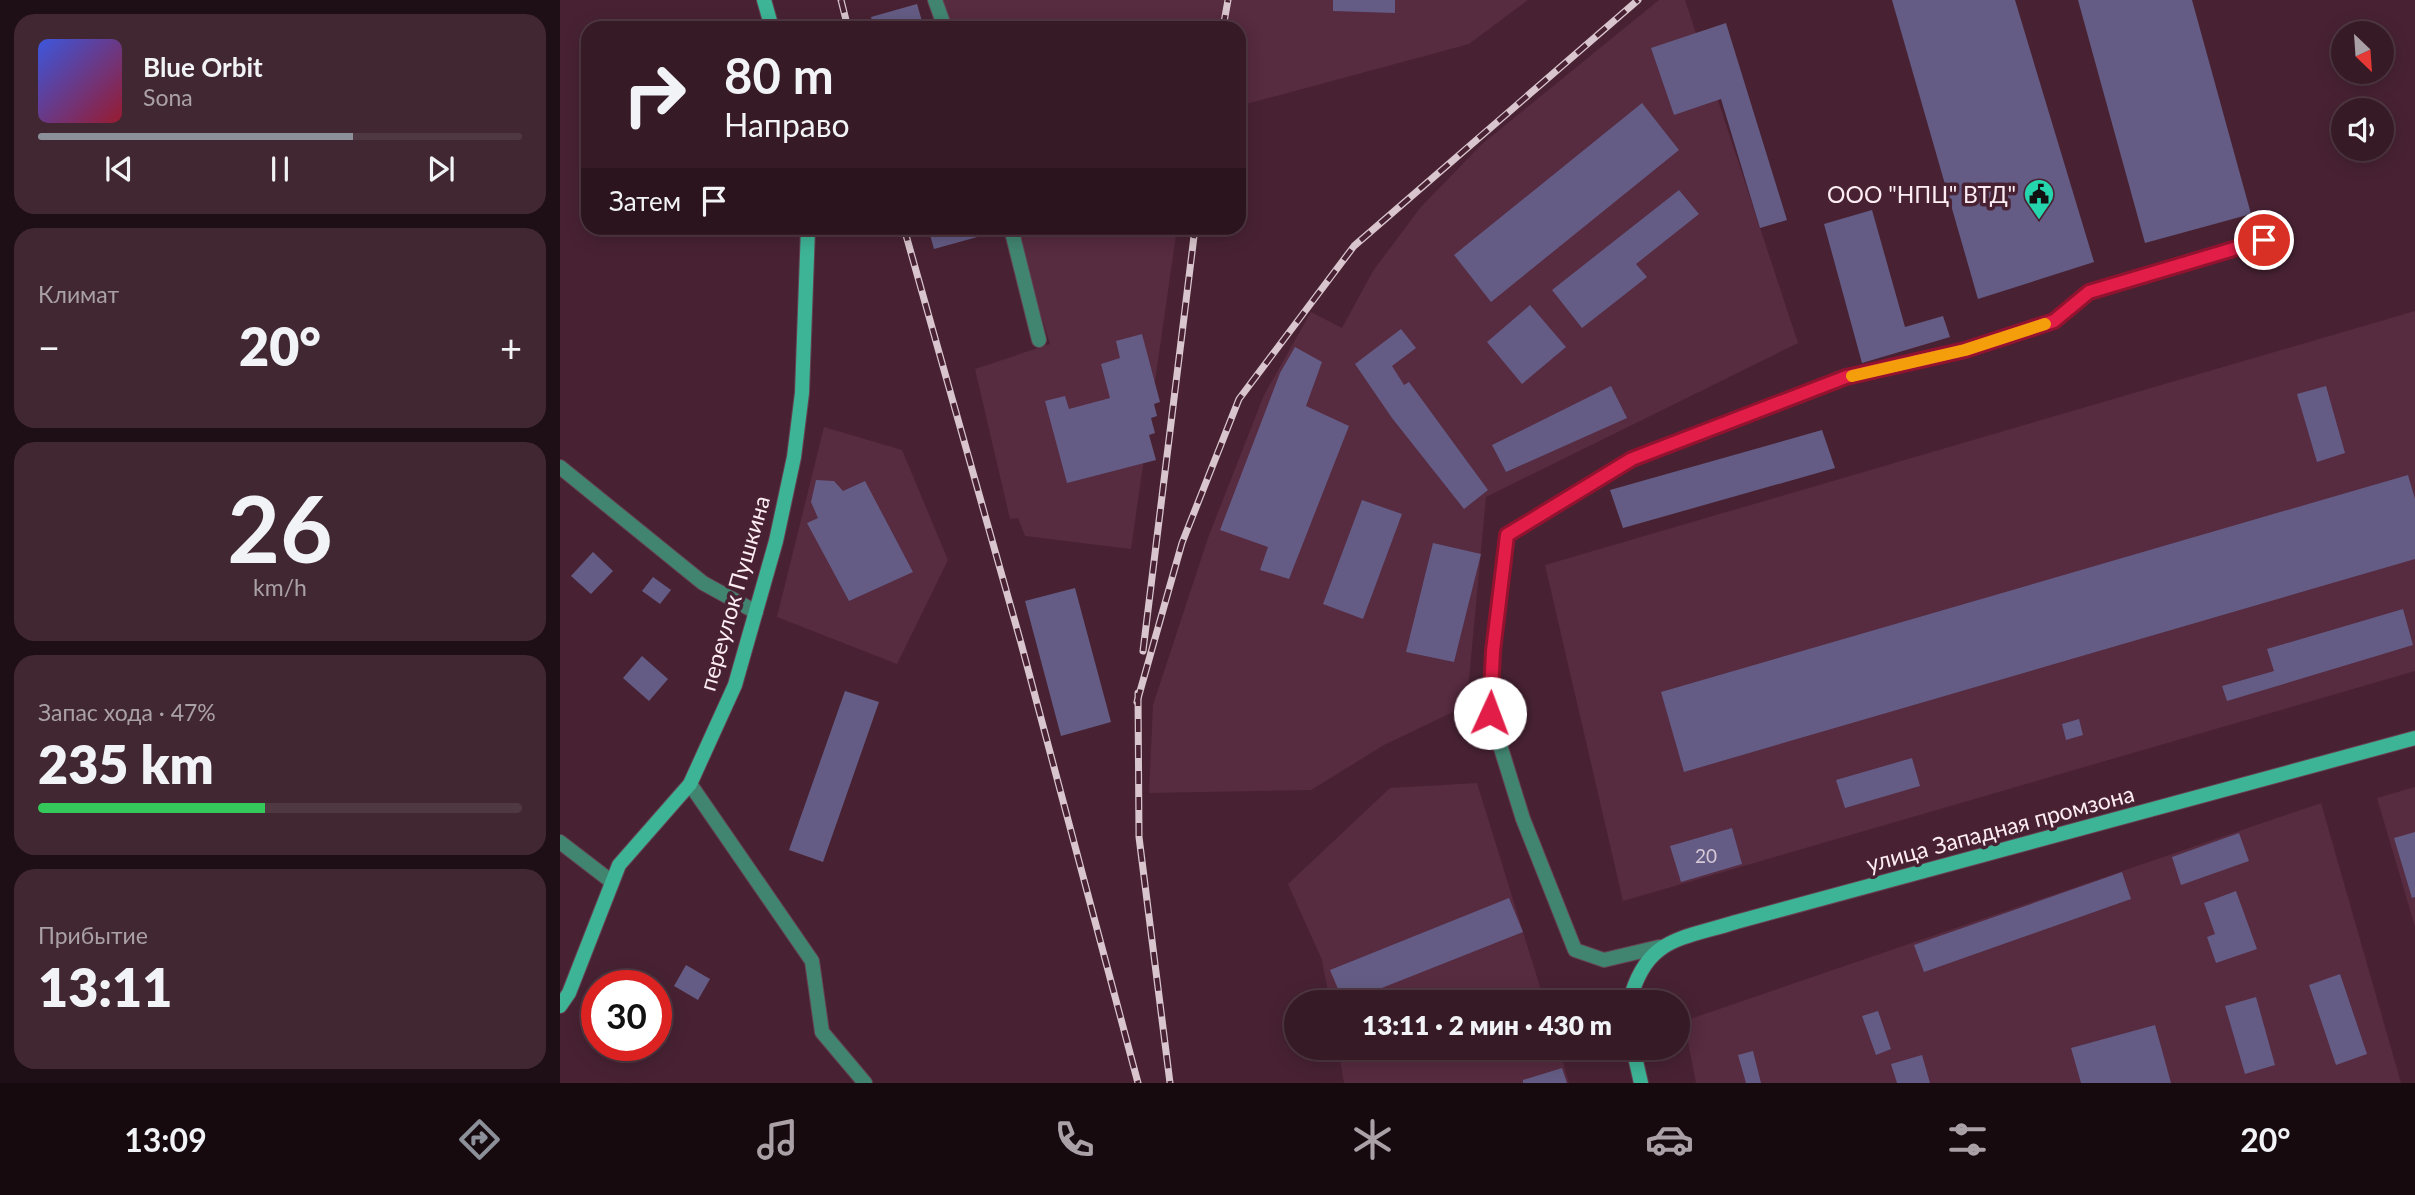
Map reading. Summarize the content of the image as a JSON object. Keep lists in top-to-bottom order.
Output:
{
  "streets": {
    "street": ["переулок Пушкина", "улица Западная промзона"]
  },
  "places": {
    "public building": ["ООО \"НПЦ\" ВТД\""]
  },
  "house_numbers": ["20"],
  "north": "bottom right",
  "page": {
    "turn": ["80 m", "Направо"],
    "song": ["Blue Orbit", "Sona"],
    "then": "Затем",
    "tile": [
      "Климат",
      ["26", "km/h"],
      ["Запас хода · 47%", "235 km"],
      ["Прибытие", "13:11"]
    ],
    "heat": ["−", "20°", "+"],
    "limit": "30",
    "trip": "13:11 · 2 мин · 430 m",
    "tabs": ["13:09", "20°"]
  }
}
